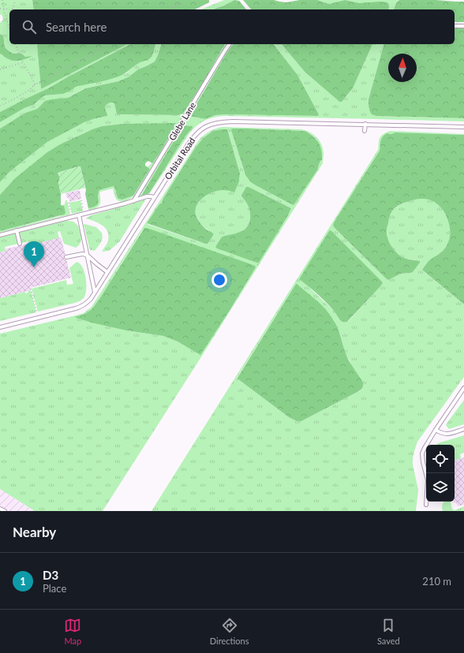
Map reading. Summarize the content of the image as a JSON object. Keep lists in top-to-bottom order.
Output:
{
  "streets": {
    "lane": ["Glebe Lane", "Orbital Road"]
  },
  "north": "top",
  "page": {
    "search": "Search here",
    "pins": "1",
    "heading": "Nearby",
    "list": [
      {
        "mark": "1",
        "name": "D3",
        "note": "Place",
        "value": "210 m"
      }
    ],
    "nav": ["Map", "Directions", "Saved"]
  }
}
